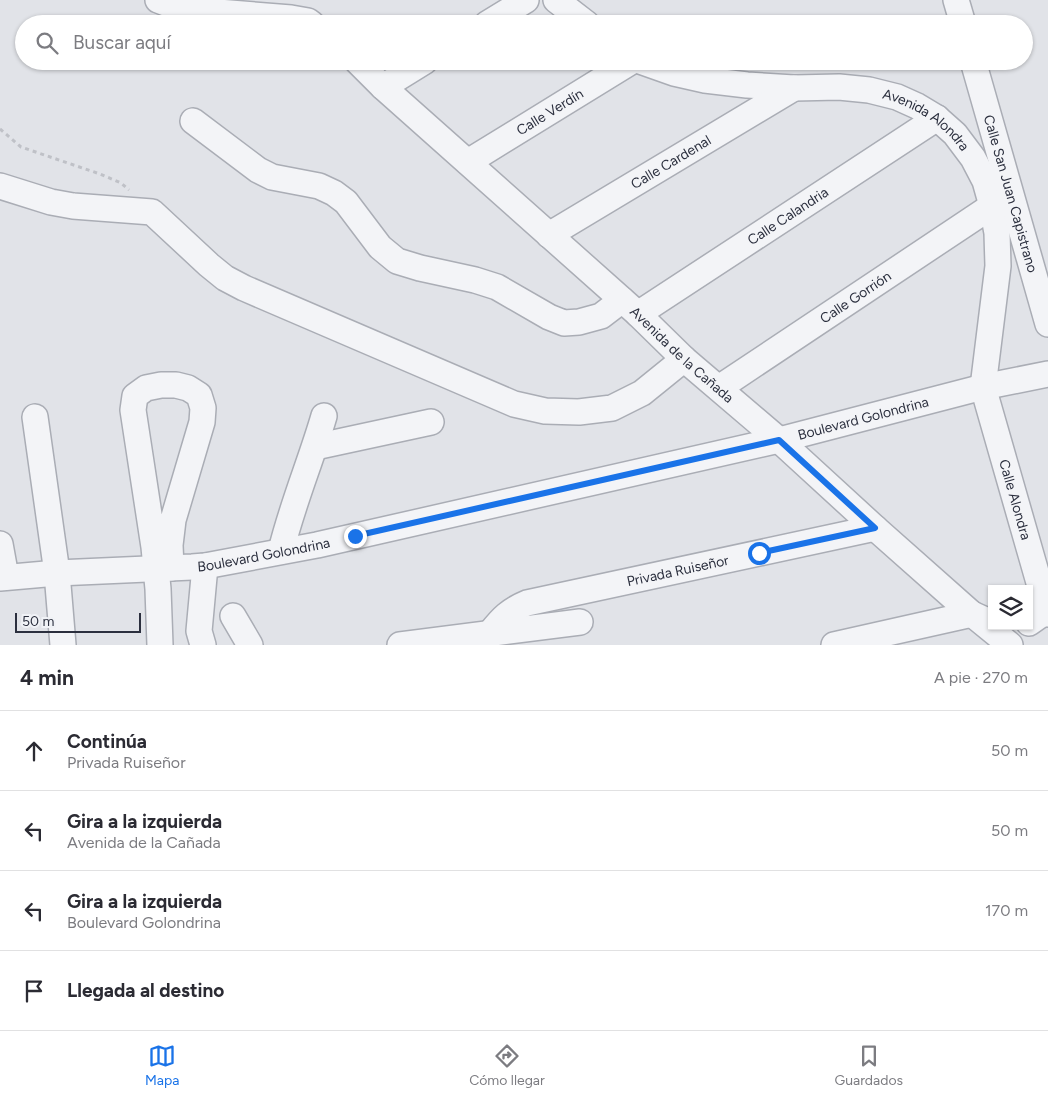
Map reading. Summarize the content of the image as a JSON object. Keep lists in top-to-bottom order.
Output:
{
  "streets": {
    "street": [
      "Calle Verdín",
      "Avenida Alondra",
      "Calle Cardenal",
      "Calle San Juan Capistrano",
      "Calle Calandria",
      "Calle Gorrión",
      "Avenida de la Cañada",
      "Boulevard Golondrina",
      "Calle Alondra",
      "Privada Ruiseñor"
    ]
  },
  "crossings": [
    ["Calle Verdín", "Avenida de la Cañada"],
    ["Avenida Alondra", "Calle Cardenal"],
    ["Avenida Alondra", "Calle Calandria"],
    ["Avenida Alondra", "Calle Gorrión"],
    ["Avenida Alondra", "Boulevard Golondrina"],
    ["Avenida Alondra", "Calle Alondra"],
    ["Calle Cardenal", "Avenida de la Cañada"],
    ["Calle Calandria", "Avenida de la Cañada"],
    ["Calle Gorrión", "Avenida de la Cañada"],
    ["Avenida de la Cañada", "Boulevard Golondrina"],
    ["Avenida de la Cañada", "Privada Ruiseñor"],
    ["Boulevard Golondrina", "Calle Alondra"]
  ],
  "scale_bar": "50 m",
  "page": {
    "search": "Buscar aquí",
    "scale": "50 m",
    "heading": ["4 min", "A pie · 270 m"],
    "list": [
      ["Continúa", "Privada Ruiseñor", "50 m"],
      ["Gira a la izquierda", "Avenida de la Cañada", "50 m"],
      ["Gira a la izquierda", "Boulevard Golondrina", "170 m"],
      "Llegada al destino"
    ],
    "nav": ["Mapa", "Cómo llegar", "Guardados"]
  }
}
